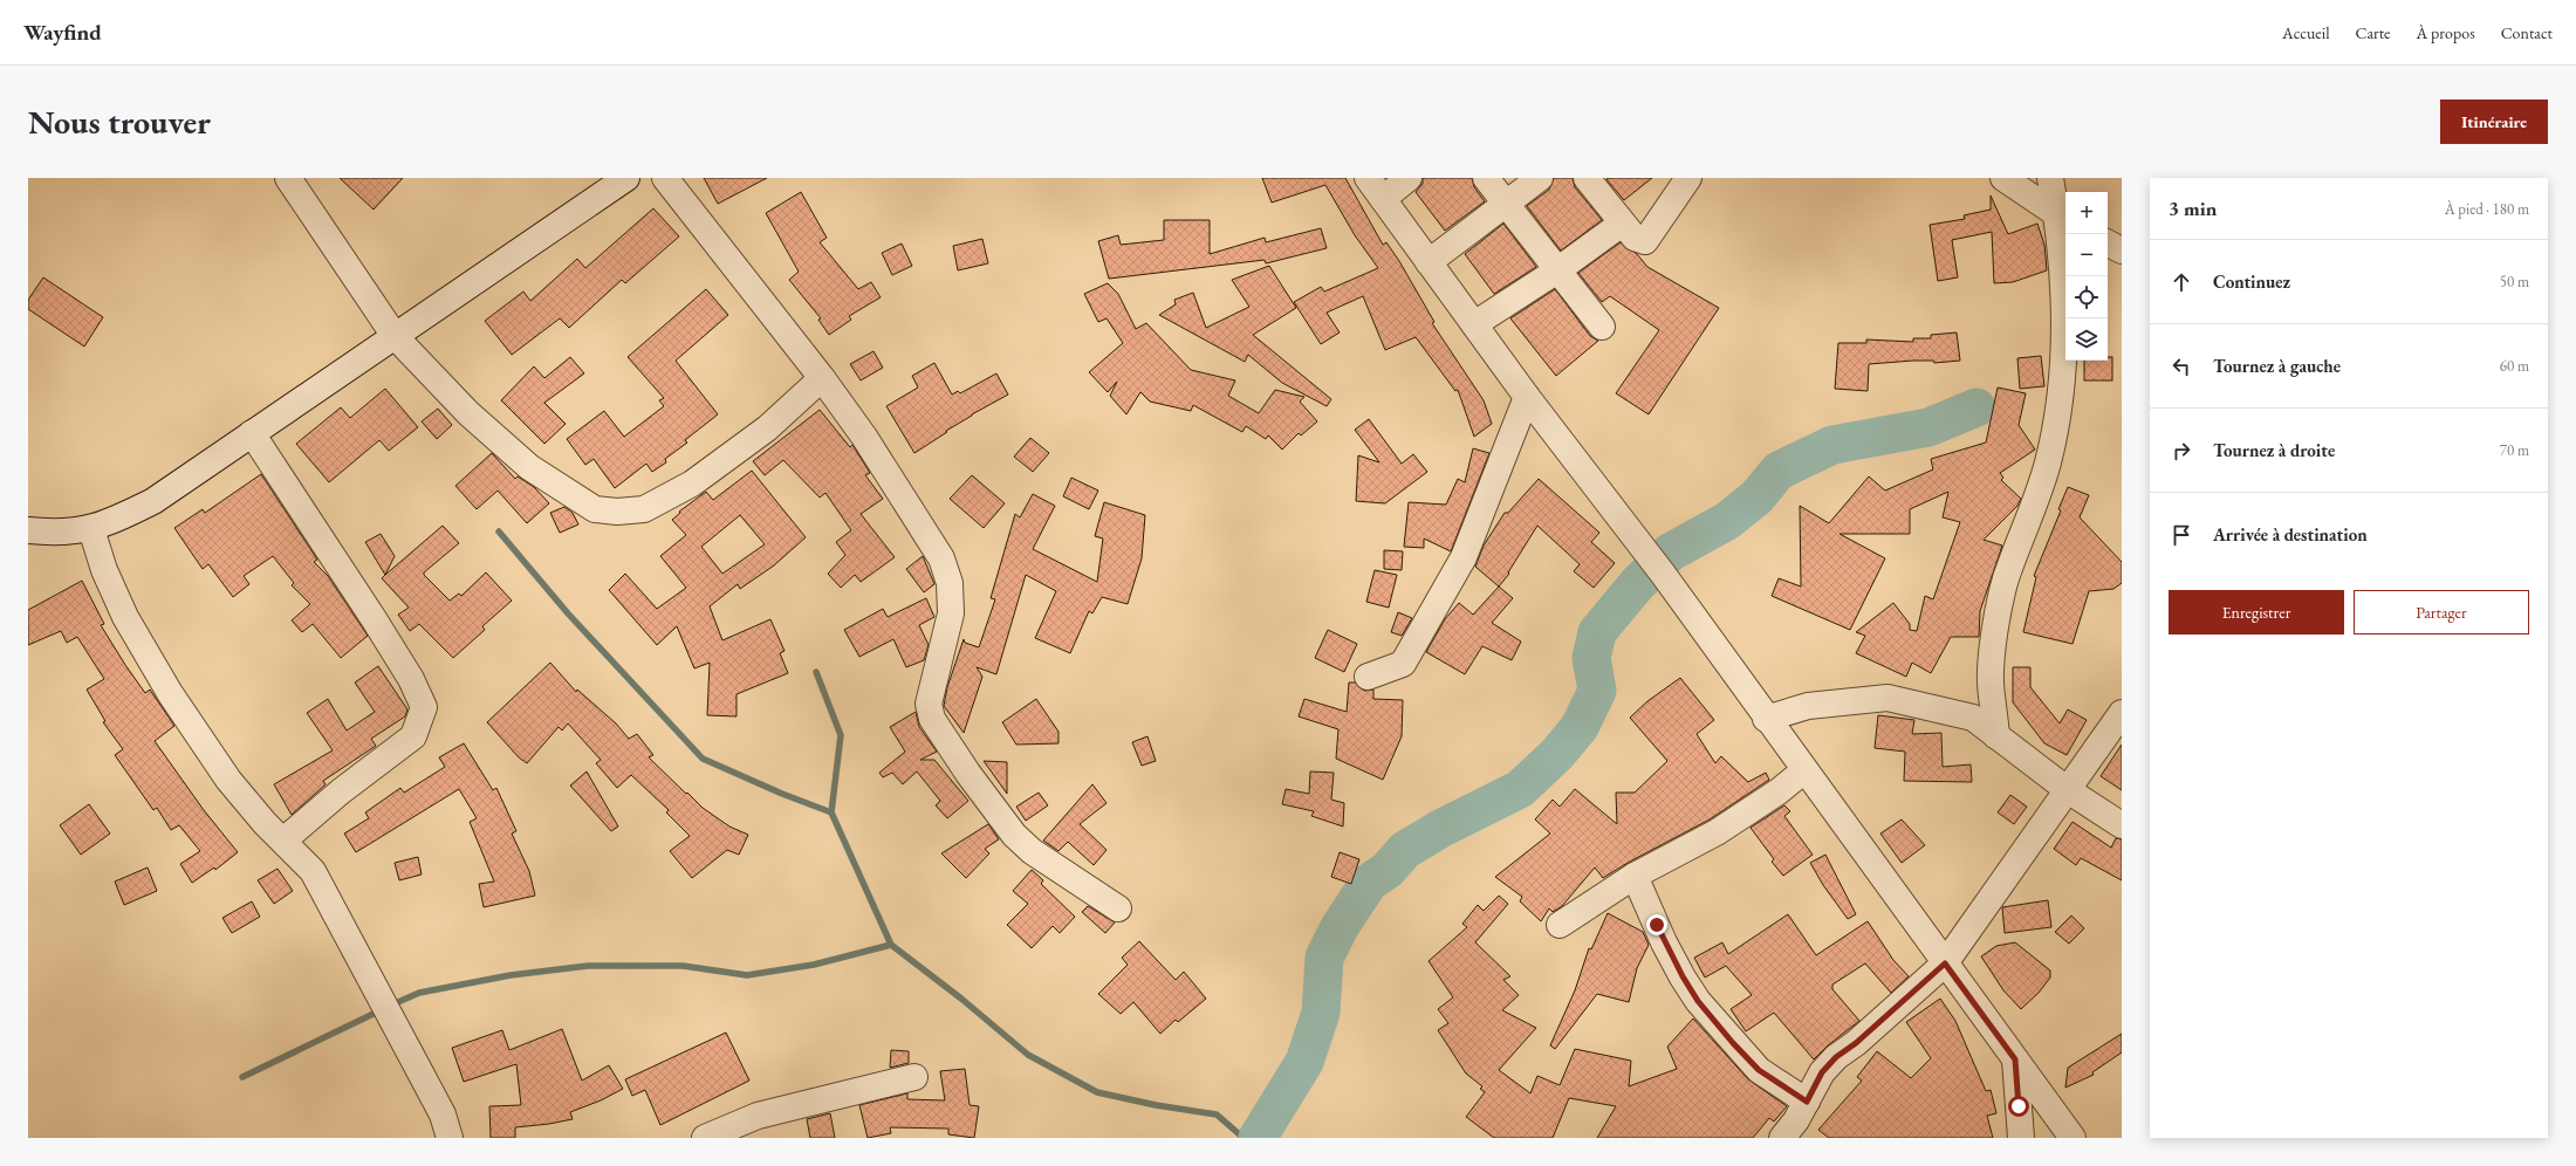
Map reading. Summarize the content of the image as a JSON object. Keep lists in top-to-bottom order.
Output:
{
  "page": {
    "header": "Wayfind",
    "nav": [
      "Accueil",
      "Carte",
      "À propos",
      "Contact"
    ],
    "buttons": [
      "Itinéraire",
      ["Enregistrer", "Partager"]
    ],
    "title": "Nous trouver",
    "heading": ["3 min", "À pied · 180 m"],
    "map_buttons": ["+", "−"],
    "list": [
      ["Continuez", "50 m"],
      ["Tournez à gauche", "60 m"],
      ["Tournez à droite", "70 m"],
      "Arrivée à destination"
    ]
  }
}
